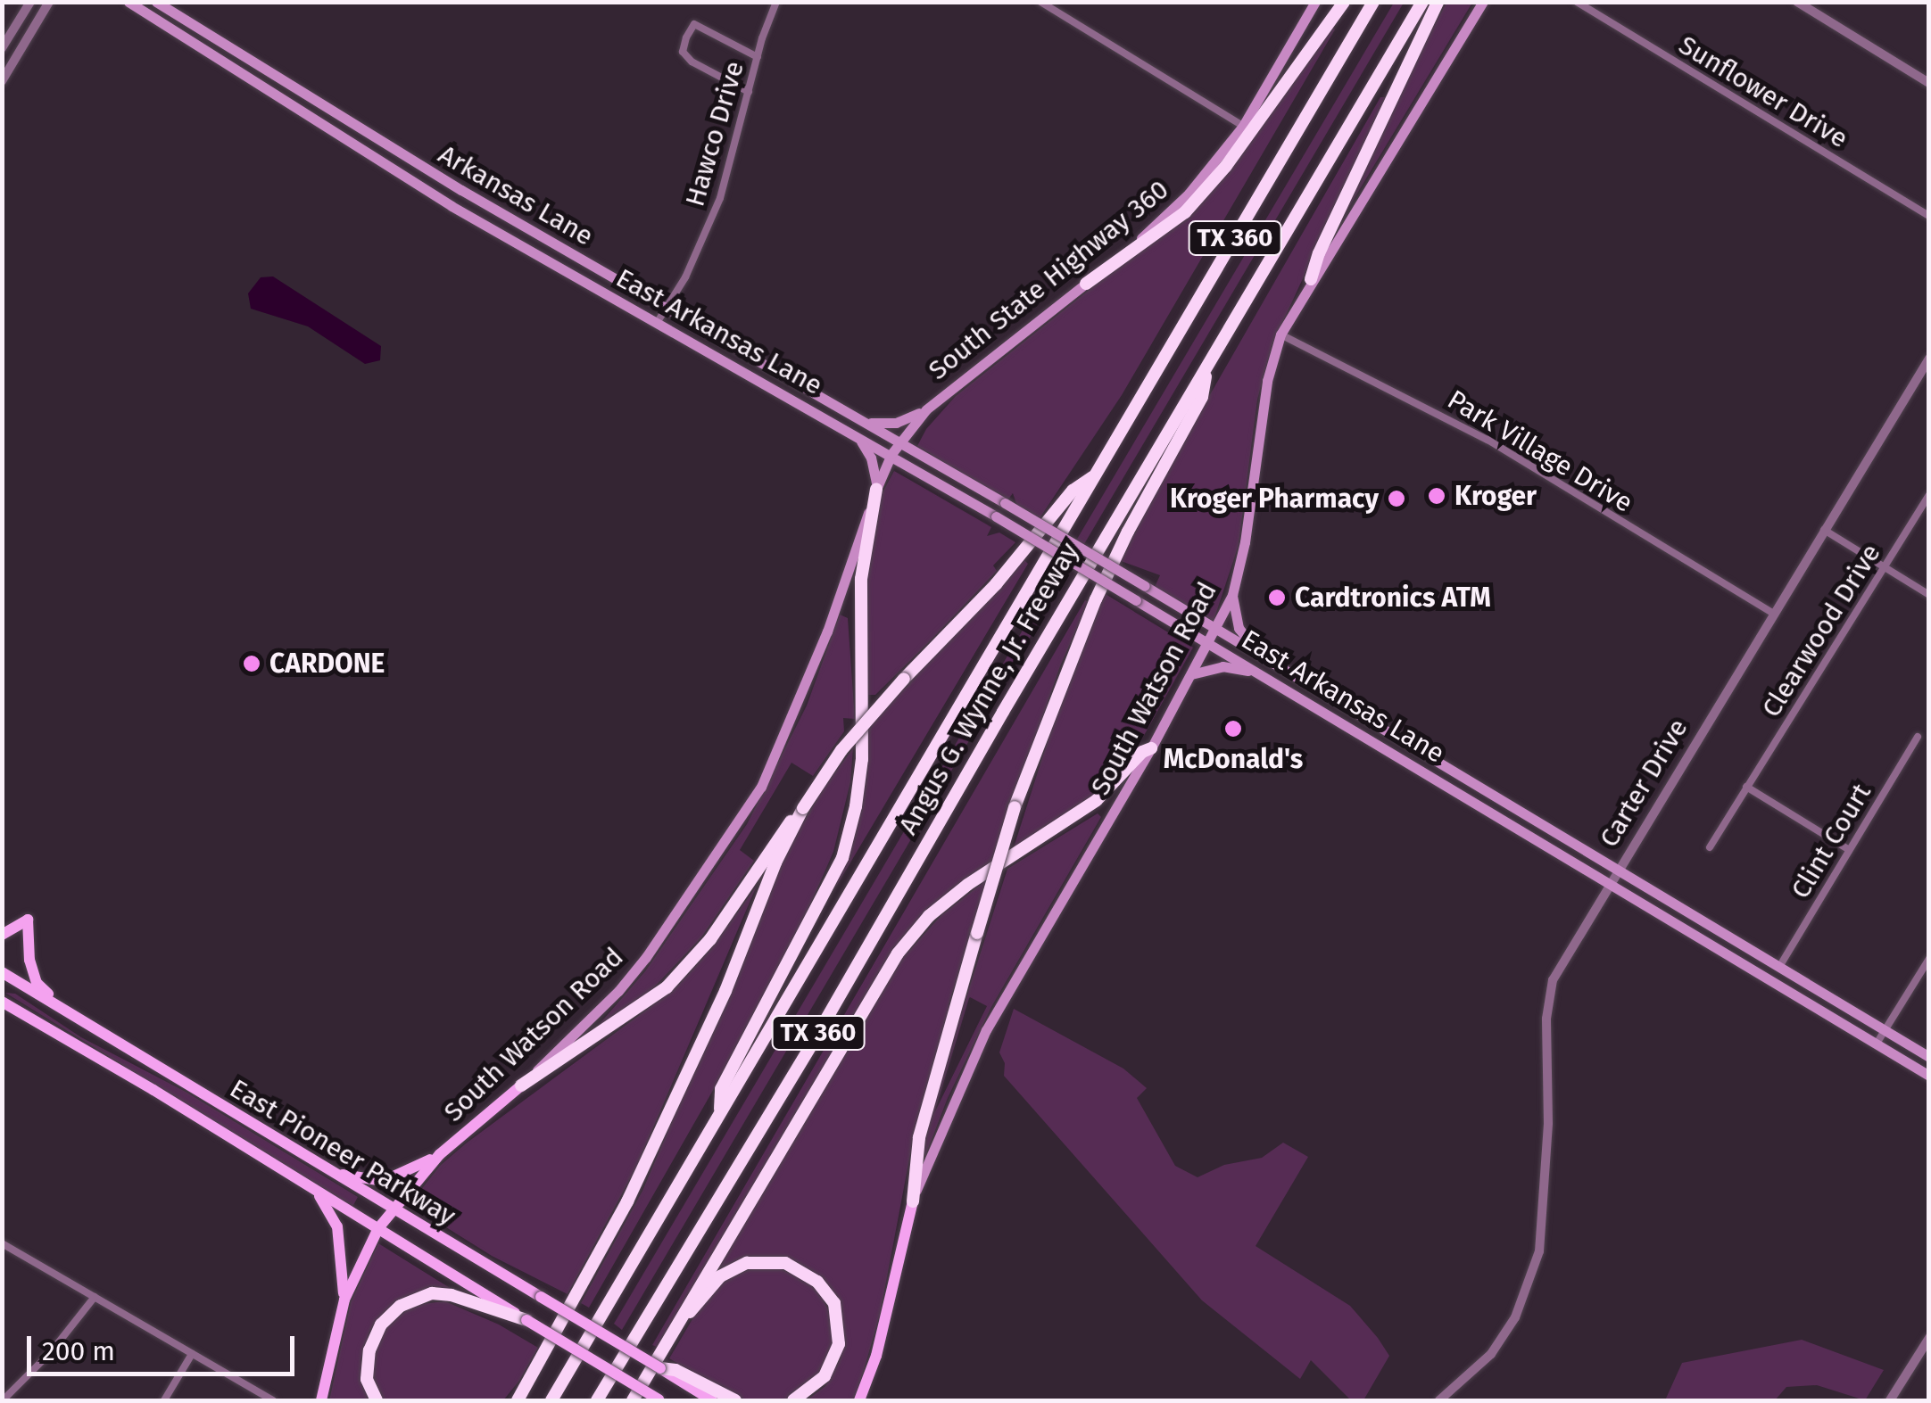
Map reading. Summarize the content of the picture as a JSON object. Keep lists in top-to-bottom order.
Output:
{
  "streets": {
    "highway": ["TX 360", "Angus G. Wynne, Jr. Freeway"],
    "main road": [
      "Arkansas Lane",
      "South State Highway 360",
      "East Arkansas Lane",
      "South Watson Road",
      "East Pioneer Parkway"
    ],
    "street": [
      "Sunflower Drive",
      "Hawco Drive",
      "Park Village Drive",
      "Clearwood Drive",
      "Carter Drive",
      "Clint Court"
    ]
  },
  "crossings": [
    ["Hawco Drive", "Arkansas Lane"],
    ["Hawco Drive", "East Arkansas Lane"],
    ["Arkansas Lane", "East Arkansas Lane"],
    ["South State Highway 360", "East Arkansas Lane"],
    ["South State Highway 360", "South Watson Road"],
    ["East Arkansas Lane", "South Watson Road"],
    ["East Arkansas Lane", "Carter Drive"],
    ["East Arkansas Lane", "Clint Court"],
    ["Park Village Drive", "South Watson Road"],
    ["Park Village Drive", "Carter Drive"],
    ["South Watson Road", "East Pioneer Parkway"]
  ],
  "places": [
    "Kroger",
    "Kroger Pharmacy",
    "Cardtronics ATM",
    "CARDONE",
    "McDonald's"
  ],
  "scale_bar": "200 m"
}
